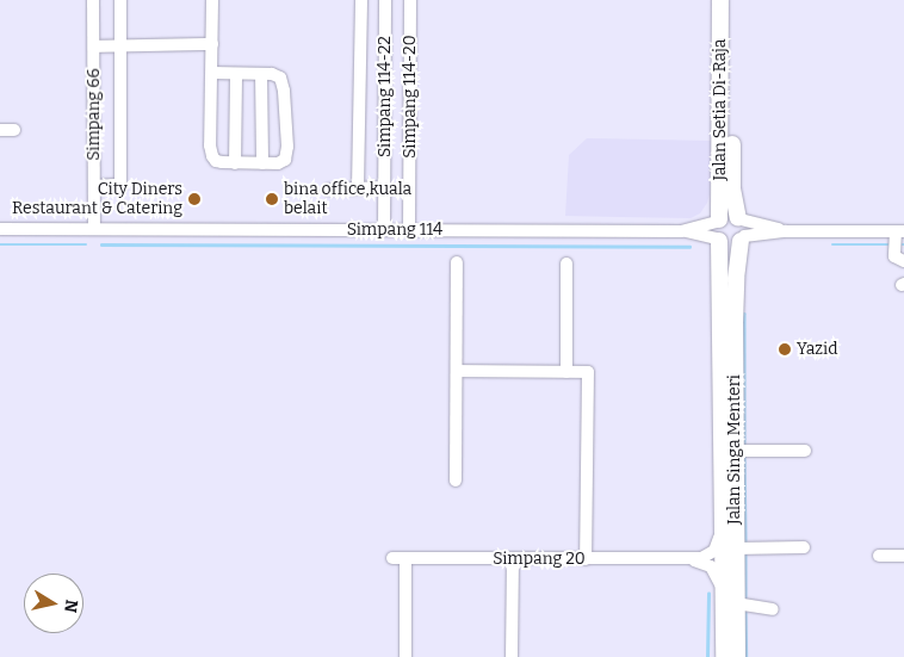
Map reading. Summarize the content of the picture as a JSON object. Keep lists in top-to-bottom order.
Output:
{
  "streets": {
    "main road": ["Jalan Setia Di-Raja", "Jalan Singa Menteri"],
    "street": [
      "Simpang 114-22",
      "Simpang 114-20",
      "Simpang 66",
      "Simpang 114",
      "Simpang 20"
    ]
  },
  "crossings": [
    ["Simpang 114-22", "Simpang 114"],
    ["Simpang 114-20", "Simpang 114"],
    ["Jalan Setia Di-Raja", "Simpang 114"],
    ["Jalan Setia Di-Raja", "Jalan Singa Menteri"],
    ["Simpang 66", "Simpang 114"],
    ["Simpang 114", "Jalan Singa Menteri"]
  ],
  "places": ["City Diners Restaurant & Catering", "bina office,kuala belait", "Yazid"],
  "north": "right"
}
